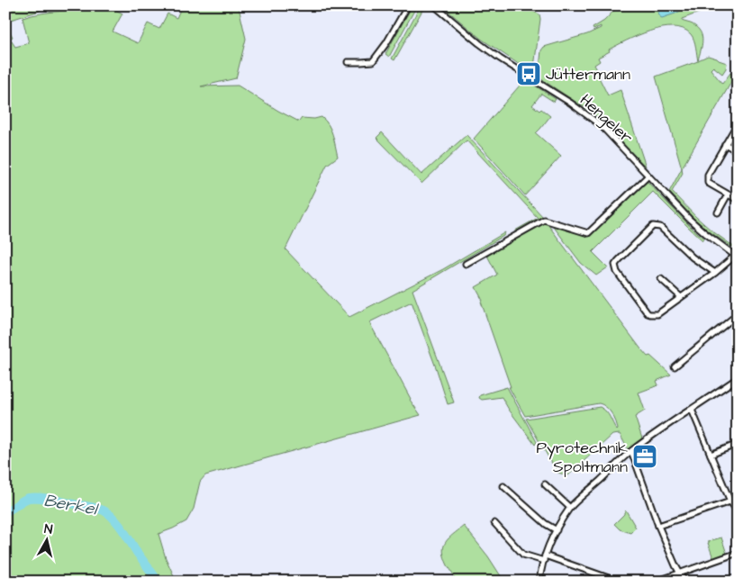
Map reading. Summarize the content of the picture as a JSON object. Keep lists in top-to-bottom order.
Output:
{
  "streets": {
    "street": ["Hengeler"]
  },
  "water": ["Berkel"],
  "places": {
    "bus stop": ["Jüttermann"],
    "office": ["Pyrotechnik Spoltmann"]
  },
  "north": "top"
}
